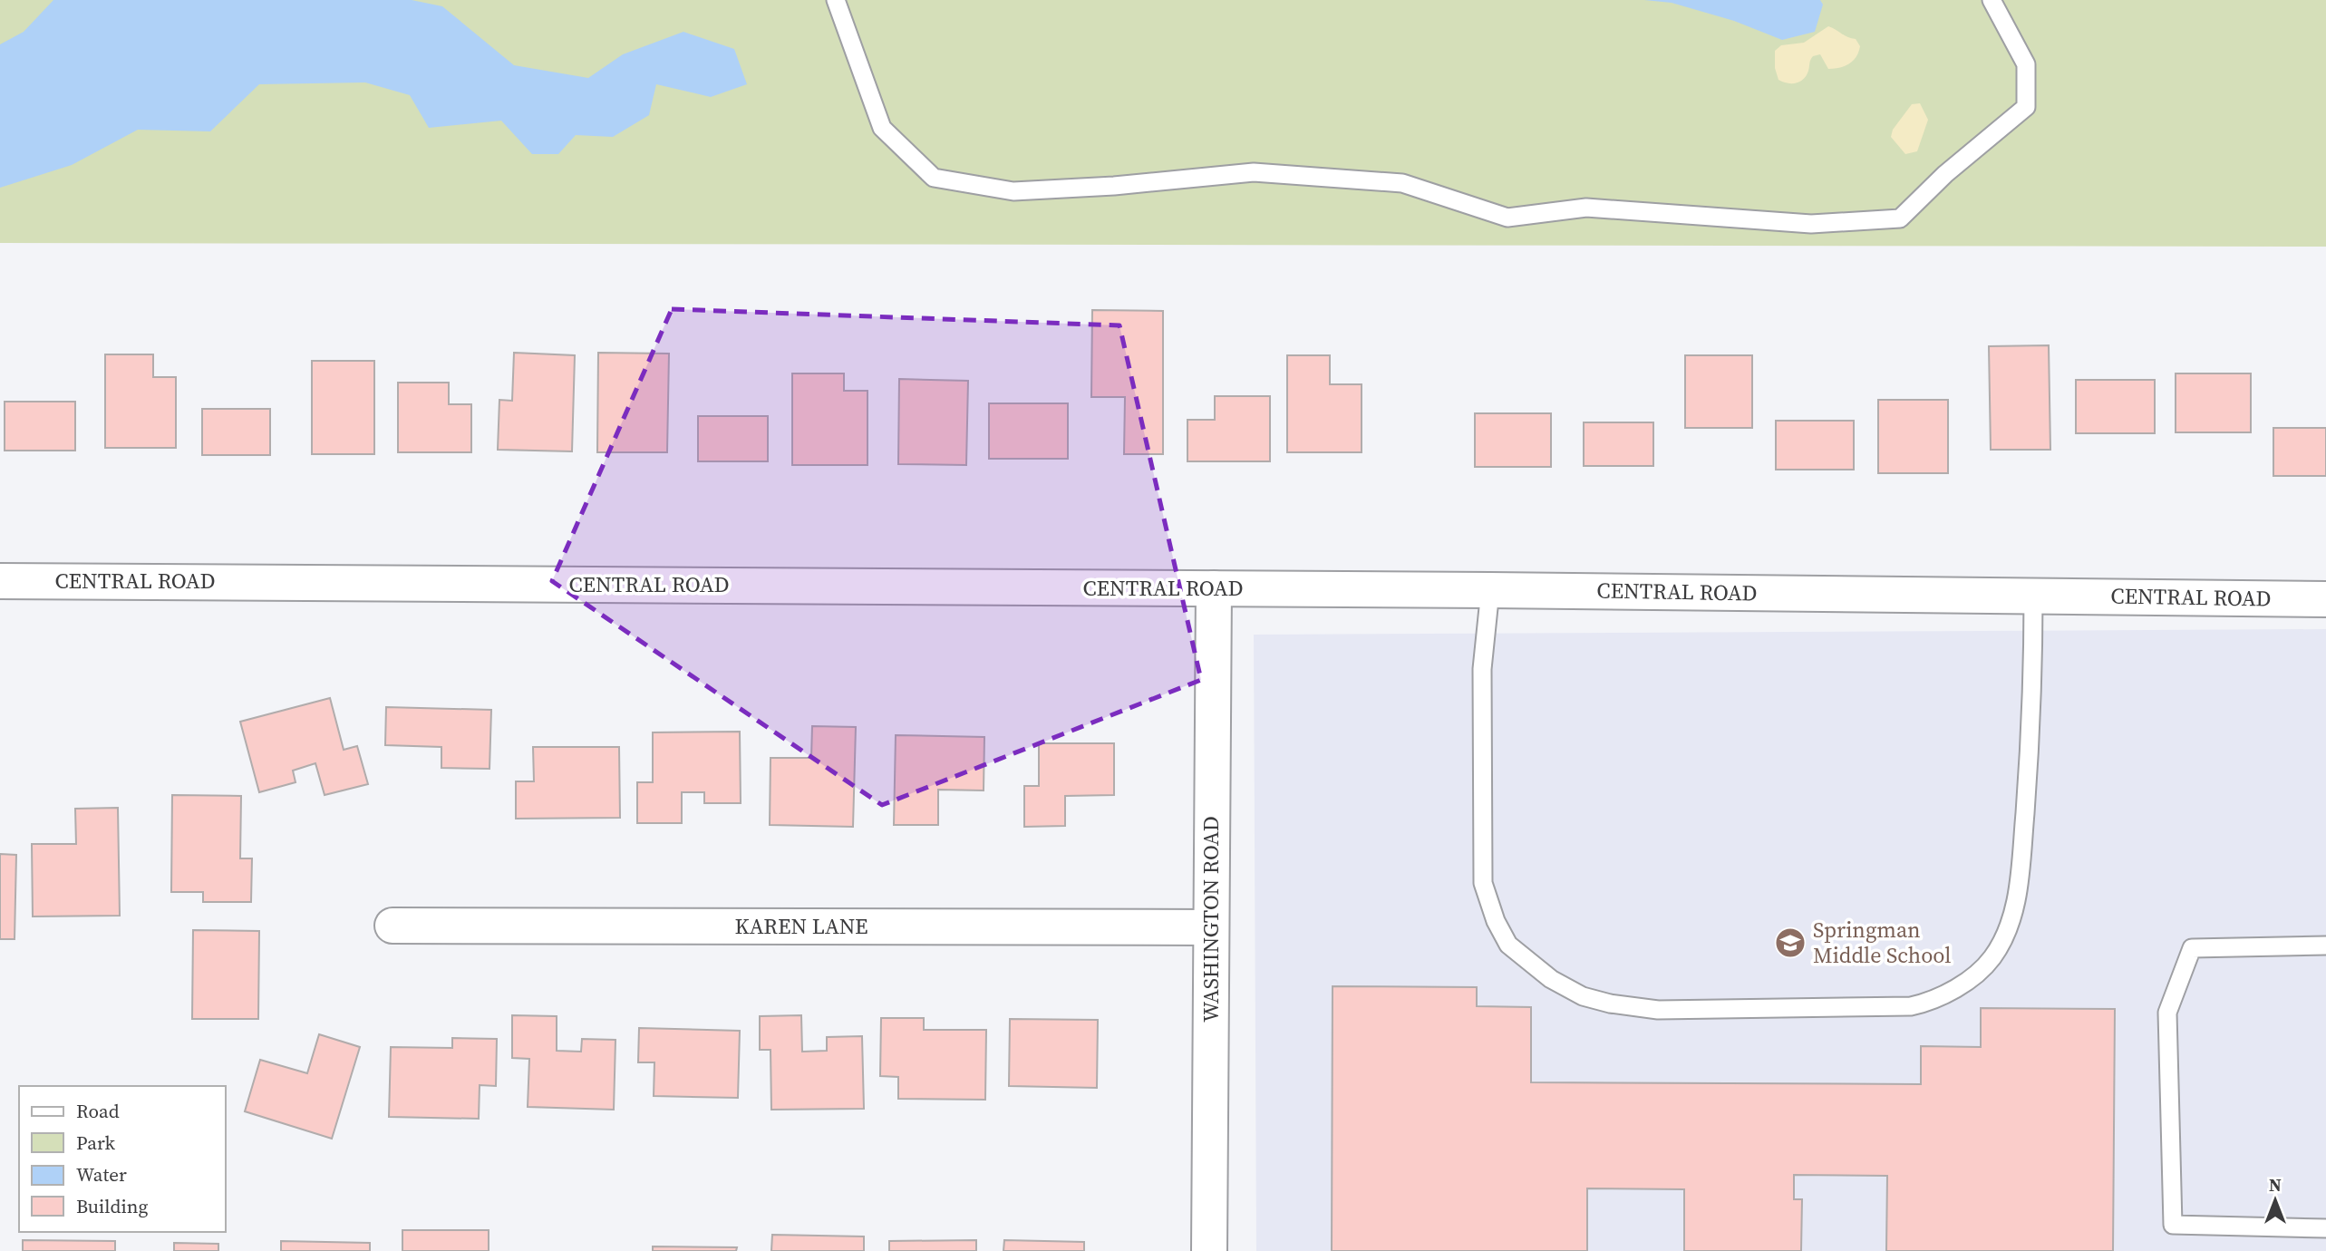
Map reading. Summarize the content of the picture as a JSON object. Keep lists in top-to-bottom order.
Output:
{
  "streets": {
    "main road": ["CENTRAL ROAD", "WASHINGTON ROAD", "KAREN LANE"]
  },
  "crossings": [
    ["CENTRAL ROAD", "WASHINGTON ROAD"],
    ["WASHINGTON ROAD", "KAREN LANE"]
  ],
  "places": {
    "school or university": ["Springman Middle School"]
  },
  "legend": [
    "Road",
    "Park",
    "Water",
    "Building"
  ],
  "north": "top"
}
